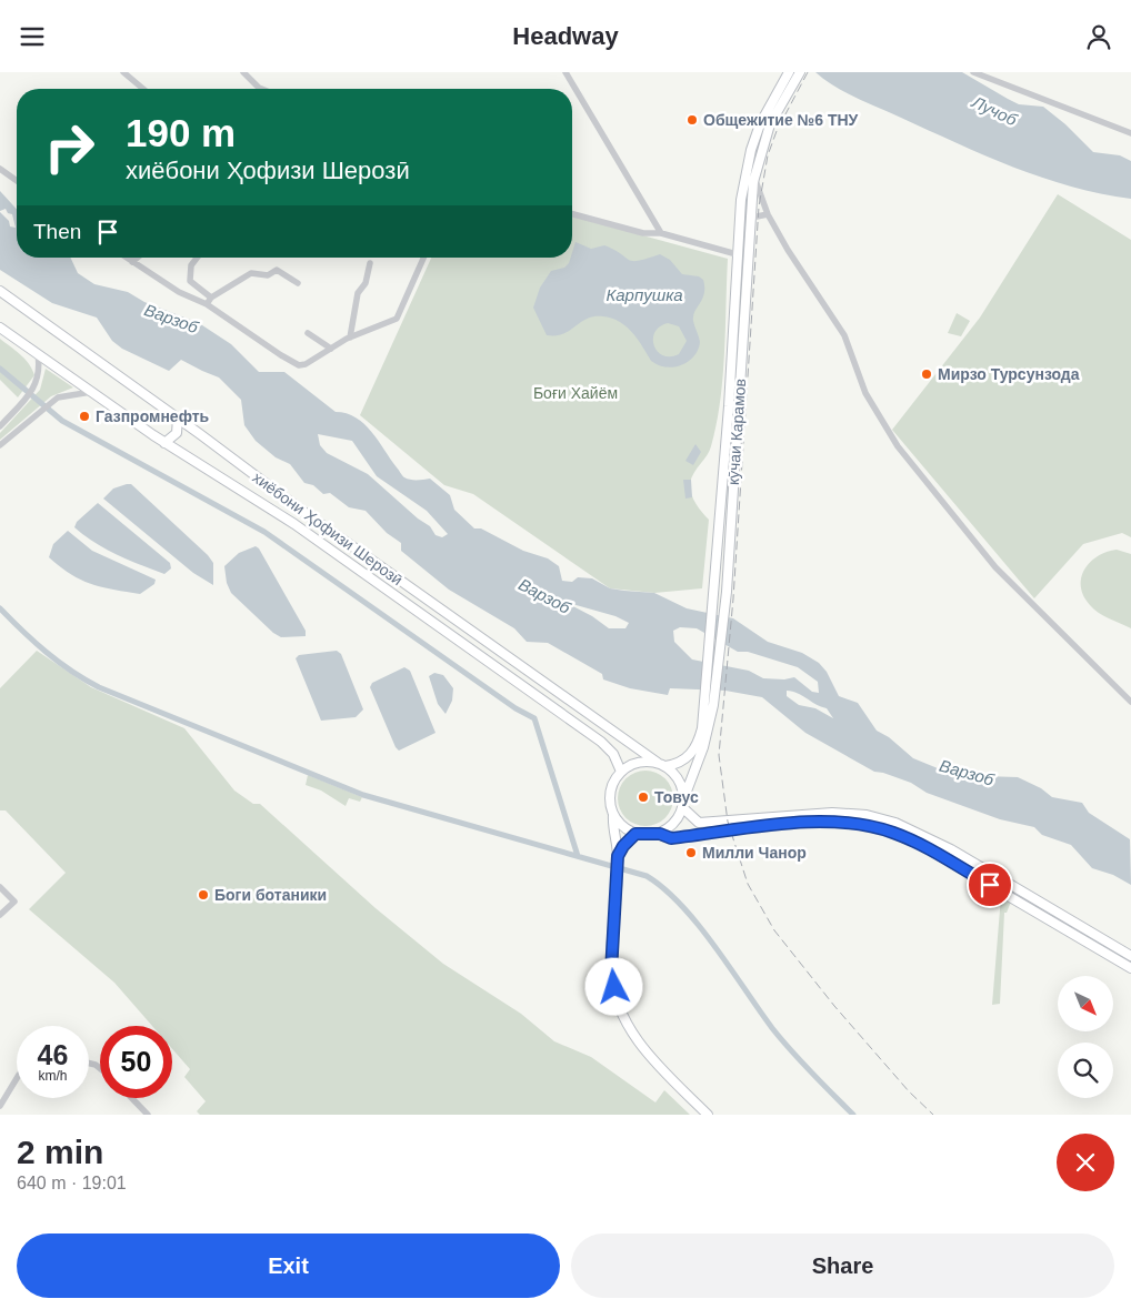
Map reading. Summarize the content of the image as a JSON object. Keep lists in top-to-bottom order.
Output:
{
  "streets": {
    "main road": ["кӯчаи Карамов", "хиёбони Ҳофизи Шерозӣ"]
  },
  "crossings": [
    ["кӯчаи Карамов", "хиёбони Ҳофизи Шерозӣ"]
  ],
  "water": ["Лучоб", "Карпушка", "Варзоб"],
  "parks": ["Боғи Хайём"],
  "places": [
    "Общежитие №6 ТНУ",
    "Мирзо Турсунзода",
    "Газпромнефть",
    "Товус",
    "Милли Чанор",
    "Боги ботаники"
  ],
  "north": "bottom right",
  "page": {
    "header": "Headway",
    "turn": ["190 m", "хиёбони Ҳофизи Шерозӣ"],
    "then": "Then",
    "speed": "46 km/h",
    "limit": "50",
    "heading": ["2 min", "640 m · 19:01"],
    "buttons": ["Exit", "Share"]
  }
}
